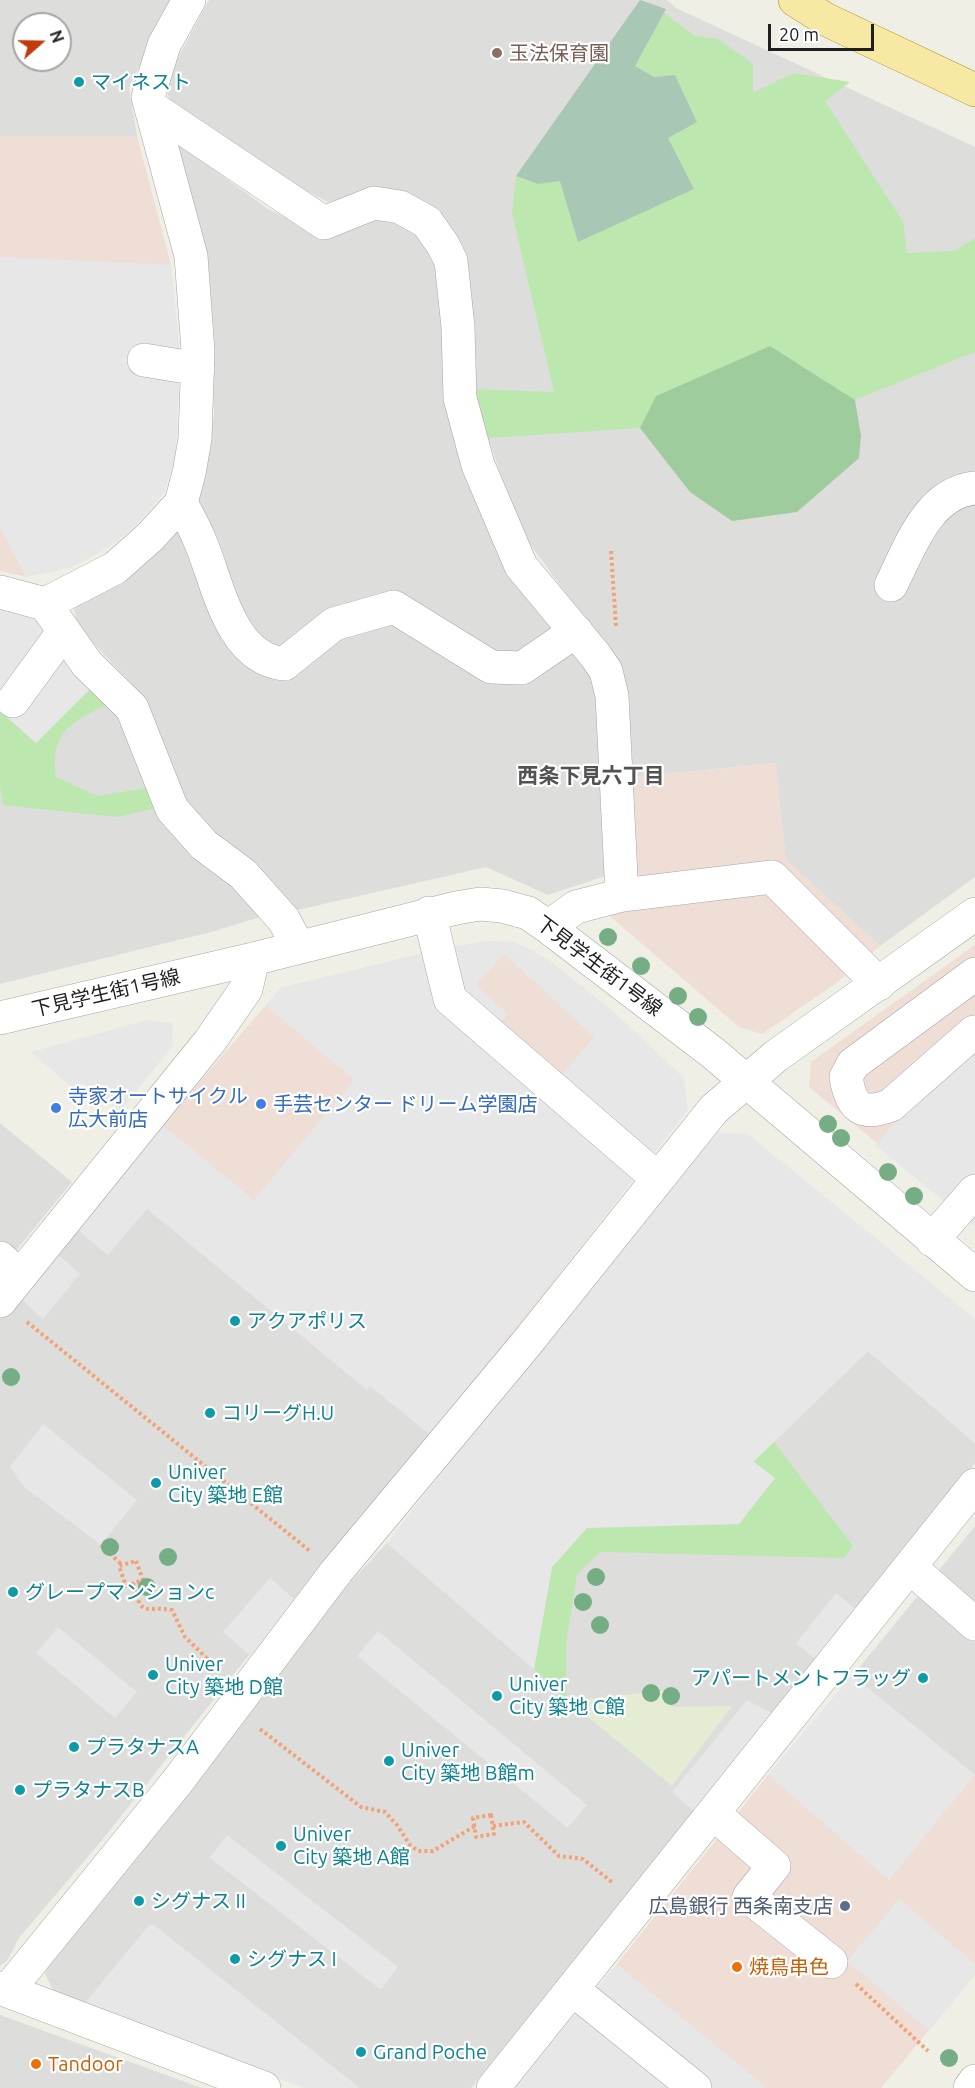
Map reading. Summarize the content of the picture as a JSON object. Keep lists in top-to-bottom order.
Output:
{
  "streets": {
    "street": ["下見学生街1号線"]
  },
  "districts": ["西条下見六丁目"],
  "places": [
    "玉法保育園",
    "マイネスト",
    "手芸センター ドリーム学園店",
    "寺家オートサイクル 広大前店",
    "アクアポリス",
    "コリーグH.U",
    "Univer City 築地 E館",
    "グレープマンションc",
    "Univer City 築地 D館",
    "アパートメントフラッグ",
    "Univer City 築地 C館",
    "プラタナスA",
    "Univer City 築地 B館m",
    "プラタナスB",
    "Univer City 築地 A館",
    "シグナス II",
    "広島銀行 西条南支店",
    "シグナス I",
    "焼鳥串色",
    "Grand Poche",
    "Tandoor"
  ],
  "scale_bar": "20 m",
  "north": "right"
}
